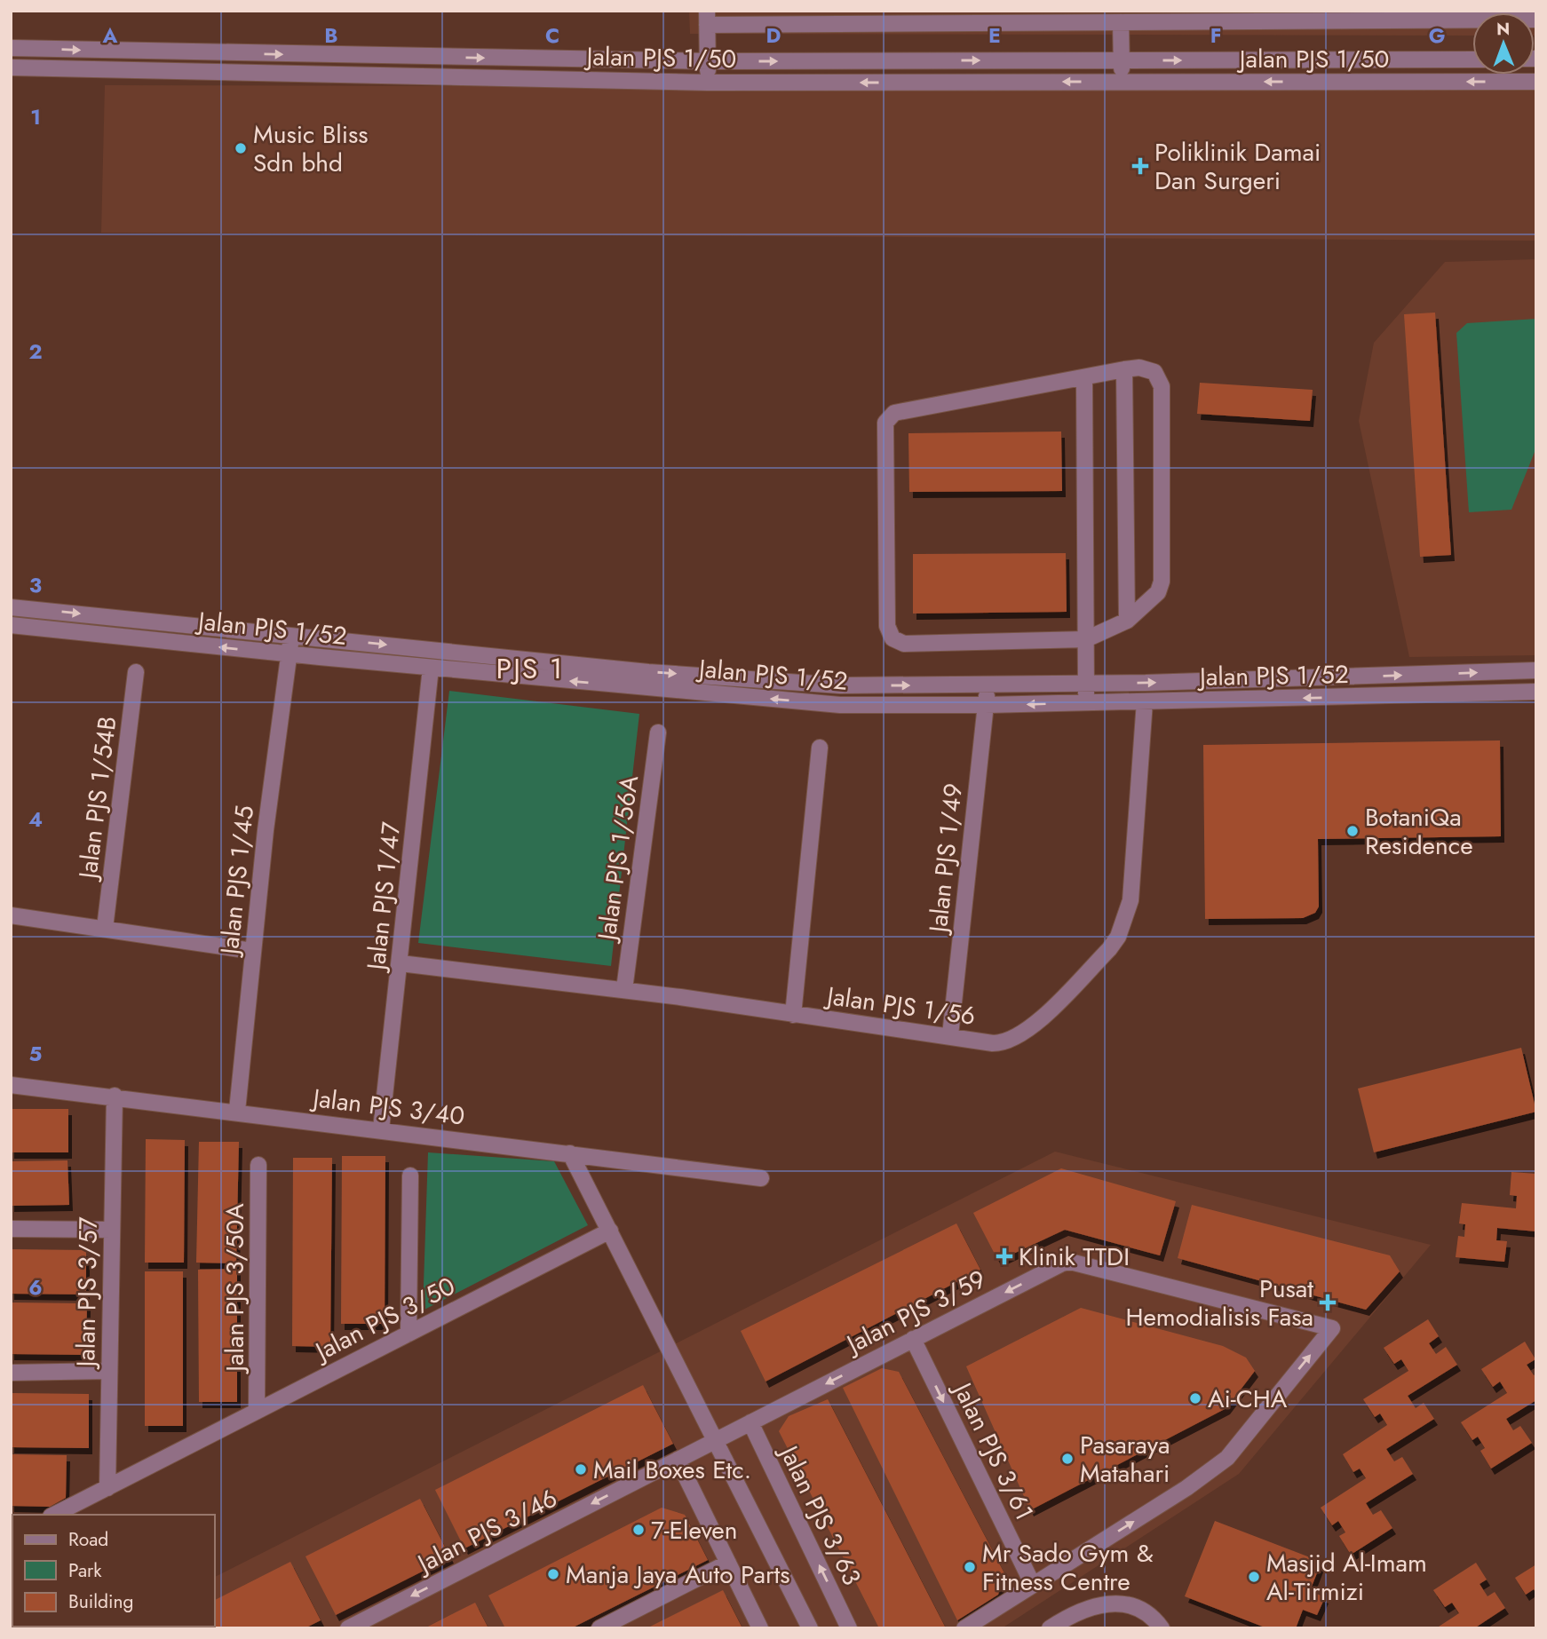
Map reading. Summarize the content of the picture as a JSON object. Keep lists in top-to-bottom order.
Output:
{
  "streets": {
    "street": [
      "Jalan PJS 1/50",
      "Jalan PJS 1/52",
      "Jalan PJS 1/54B",
      "Jalan PJS 1/56A",
      "Jalan PJS 1/49",
      "Jalan PJS 1/45",
      "Jalan PJS 1/47",
      "Jalan PJS 1/56",
      "Jalan PJS 3/40",
      "Jalan PJS 3/50A",
      "Jalan PJS 3/57",
      "Jalan PJS 3/59",
      "Jalan PJS 3/50",
      "Jalan PJS 3/61",
      "Jalan PJS 3/63",
      "Jalan PJS 3/46"
    ]
  },
  "crossings": [
    ["Jalan PJS 1/52", "Jalan PJS 1/49"],
    ["Jalan PJS 1/52", "Jalan PJS 1/45"],
    ["Jalan PJS 1/52", "Jalan PJS 1/47"],
    ["Jalan PJS 1/52", "Jalan PJS 1/56"],
    ["Jalan PJS 1/56A", "Jalan PJS 1/56"],
    ["Jalan PJS 1/49", "Jalan PJS 1/56"],
    ["Jalan PJS 1/45", "Jalan PJS 3/40"],
    ["Jalan PJS 1/47", "Jalan PJS 1/56"],
    ["Jalan PJS 1/47", "Jalan PJS 3/40"],
    ["Jalan PJS 3/40", "Jalan PJS 3/57"],
    ["Jalan PJS 3/50A", "Jalan PJS 3/50"],
    ["Jalan PJS 3/57", "Jalan PJS 3/50"],
    ["Jalan PJS 3/59", "Jalan PJS 3/61"],
    ["Jalan PJS 3/59", "Jalan PJS 3/63"],
    ["Jalan PJS 3/59", "Jalan PJS 3/46"]
  ],
  "one_way": ["Jalan PJS 3/61"],
  "districts": ["PJS 1"],
  "places": {
    "other": [
      "Music Bliss Sdn bhd",
      "BotaniQa Residence",
      "Ai-CHA",
      "Pasaraya Matahari",
      "Mail Boxes Etc.",
      "7-Eleven",
      "Mr Sado Gym & Fitness Centre",
      "Manja Jaya Auto Parts",
      "Masjid Al-Imam Al-Tirmizi"
    ],
    "health": ["Poliklinik Damai Dan Surgeri", "Klinik TTDI", "Pusat Hemodialisis Fasa"]
  },
  "legend": ["Road", "Park", "Building"],
  "north": "top",
  "grid": {
    "columns": [
      "A",
      "B",
      "C",
      "D",
      "E",
      "F",
      "G"
    ],
    "rows": [
      "1",
      "2",
      "3",
      "4",
      "5",
      "6"
    ]
  }
}
